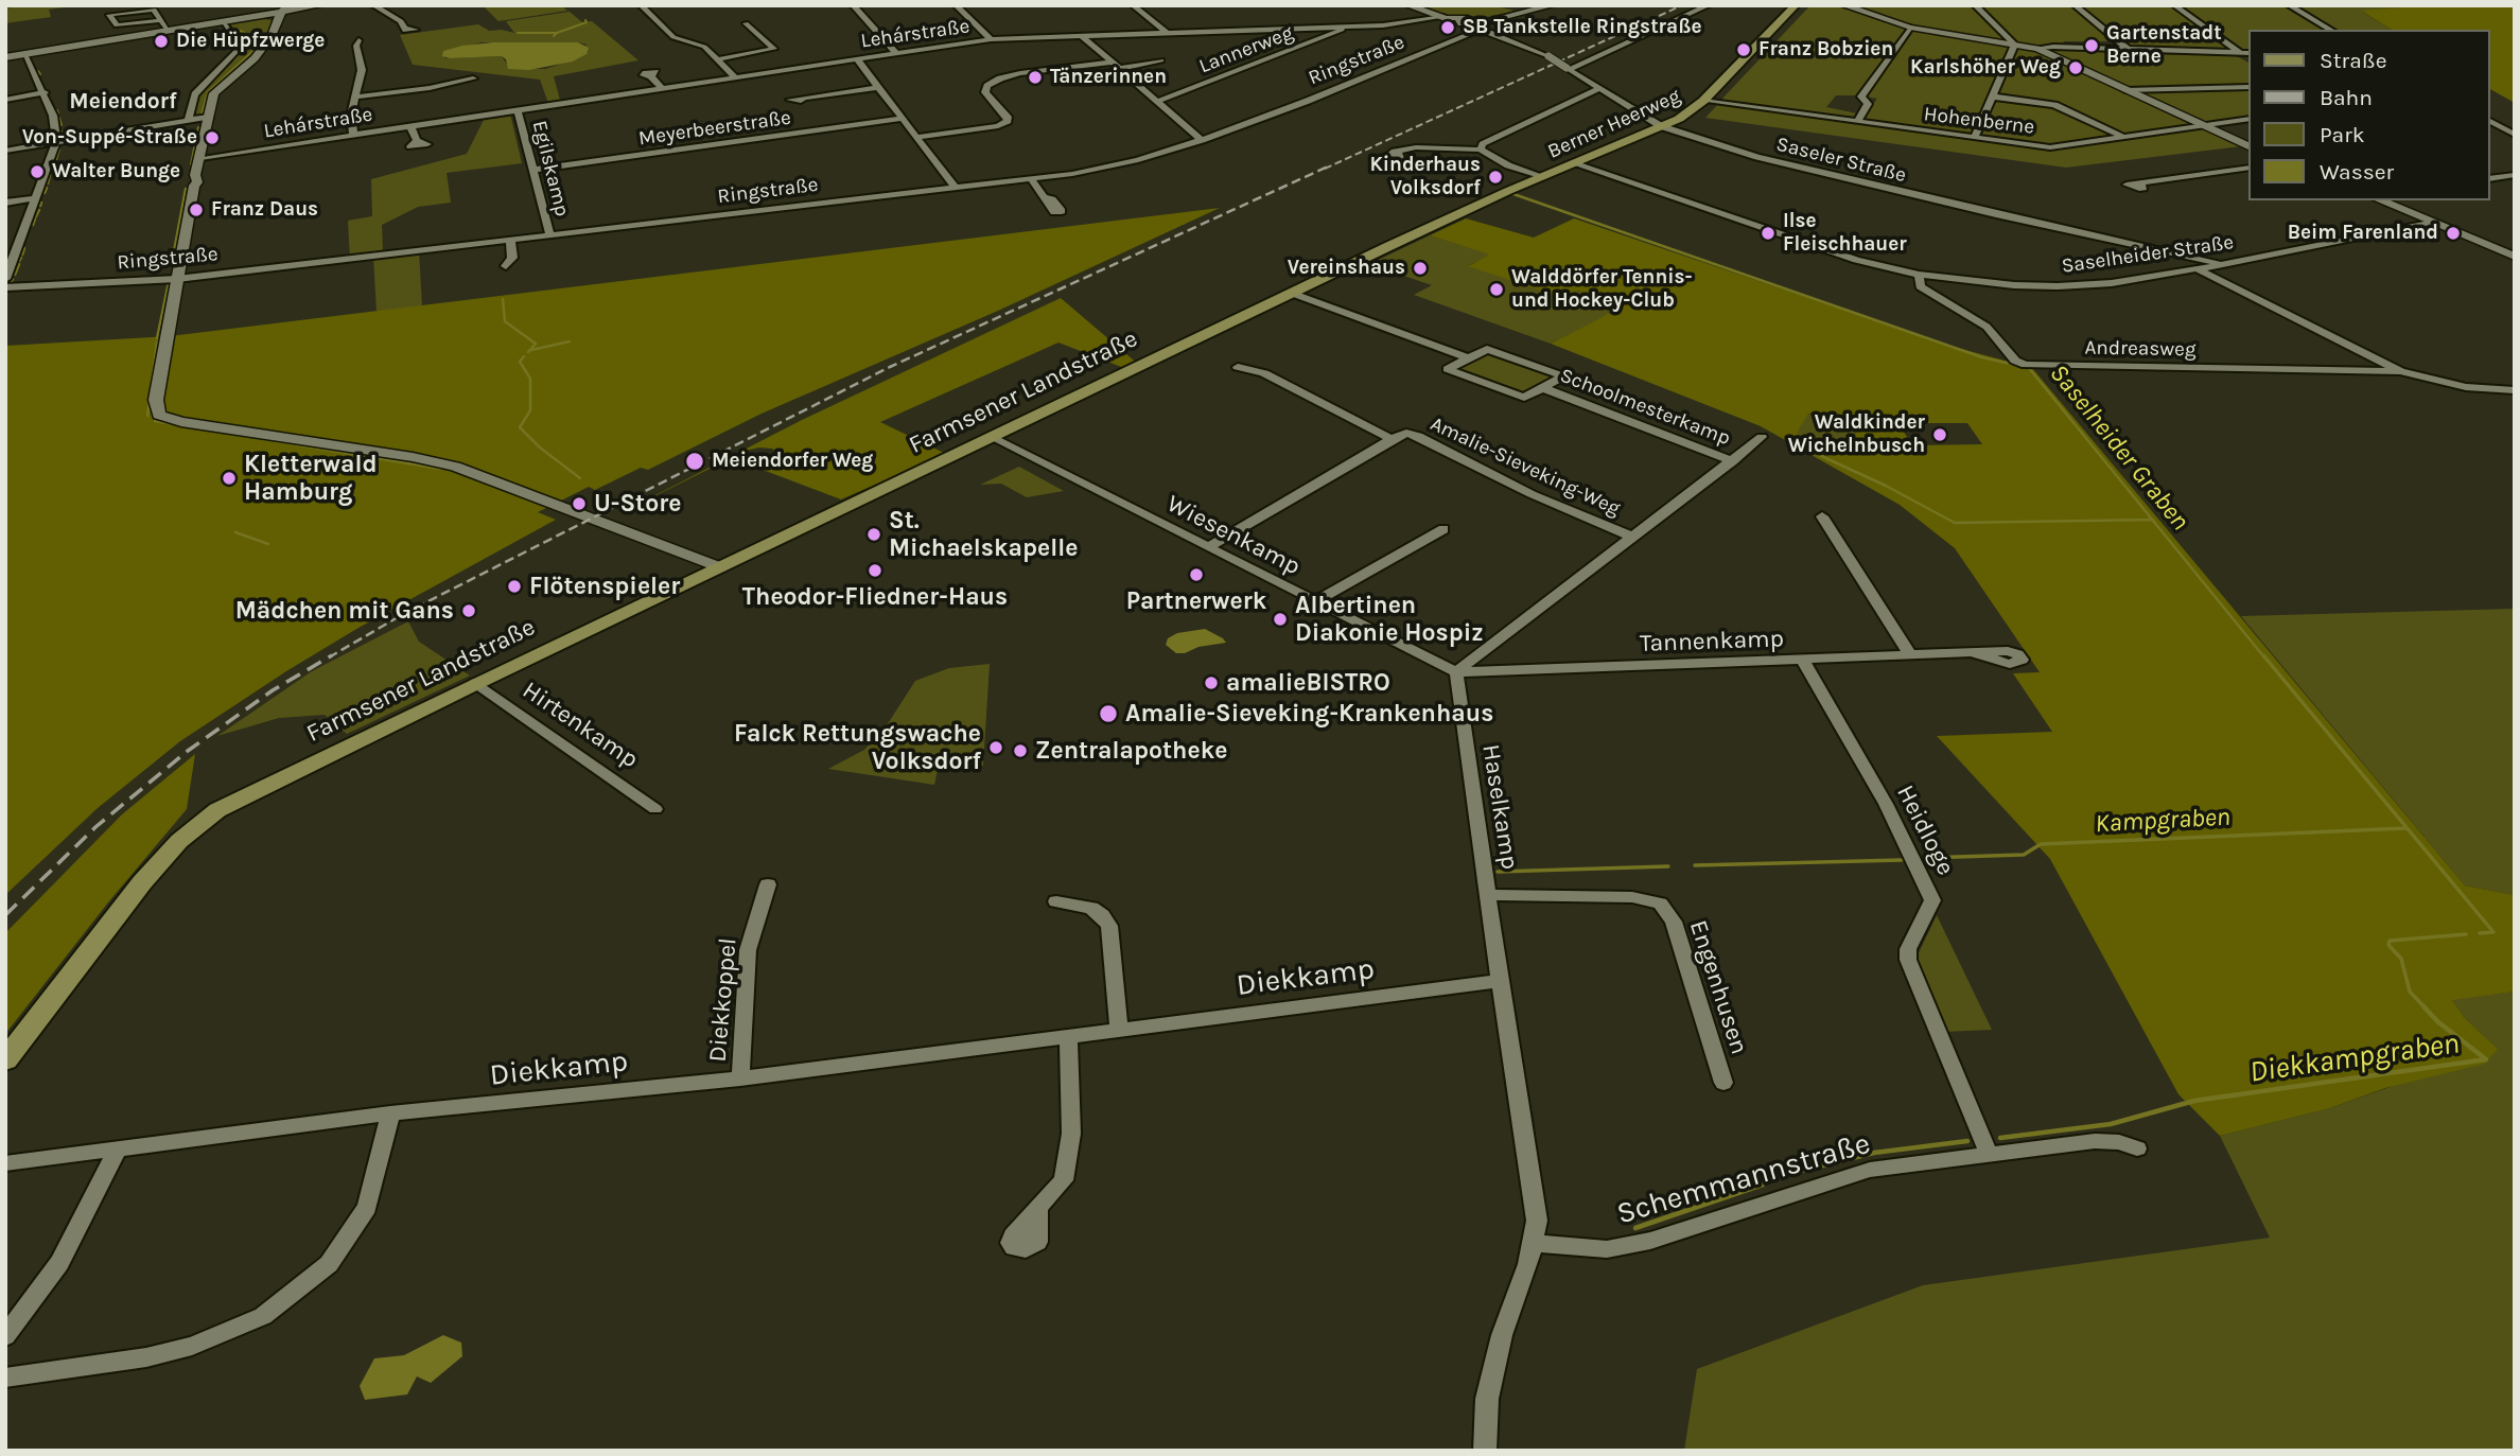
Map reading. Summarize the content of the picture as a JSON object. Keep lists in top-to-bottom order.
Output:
{
  "streets": {
    "main road": ["Berner Heerweg", "Farmsener Landstraße"],
    "street": [
      "Lehárstraße",
      "Lannerweg",
      "Ringstraße",
      "Hohenberne",
      "Meyerbeerstraße",
      "Saseler Straße",
      "Egilskamp",
      "Saselheider Straße",
      "Andreasweg",
      "Schoolmesterkamp",
      "Amalie-Sieveking-Weg",
      "Wiesenkamp",
      "Tannenkamp",
      "Hirtenkamp",
      "Haselkamp",
      "Heidloge",
      "Diekkamp",
      "Engenhusen",
      "Diekkoppel",
      "Schemmannstraße"
    ]
  },
  "crossings": [
    ["Lehárstraße", "Lannerweg"],
    ["Lehárstraße", "Saseler Straße"],
    ["Lehárstraße", "Egilskamp"],
    ["Ringstraße", "Saseler Straße"],
    ["Ringstraße", "Egilskamp"],
    ["Hohenberne", "Berner Heerweg"],
    ["Berner Heerweg", "Saseler Straße"],
    ["Berner Heerweg", "Saselheider Straße"],
    ["Berner Heerweg", "Farmsener Landstraße"],
    ["Meyerbeerstraße", "Egilskamp"],
    ["Saseler Straße", "Saselheider Straße"],
    ["Saselheider Straße", "Andreasweg"],
    ["Farmsener Landstraße", "Schoolmesterkamp"],
    ["Farmsener Landstraße", "Wiesenkamp"],
    ["Farmsener Landstraße", "Hirtenkamp"],
    ["Wiesenkamp", "Tannenkamp"],
    ["Wiesenkamp", "Haselkamp"],
    ["Tannenkamp", "Haselkamp"],
    ["Tannenkamp", "Heidloge"],
    ["Haselkamp", "Diekkamp"],
    ["Haselkamp", "Engenhusen"],
    ["Haselkamp", "Schemmannstraße"],
    ["Heidloge", "Schemmannstraße"],
    ["Diekkamp", "Diekkoppel"]
  ],
  "districts": ["Meiendorf"],
  "water": ["Saselheider Graben", "Kampgraben", "Diekkampgraben"],
  "places": [
    "SB Tankstelle Ringstraße",
    "Die Hüpfzwerge",
    "Gartenstadt Berne",
    "Franz Bobzien",
    "Karlshöher Weg",
    "Tänzerinnen",
    "Von-Suppé-Straße",
    "Walter Bunge",
    "Kinderhaus Volksdorf",
    "Franz Daus",
    "Ilse Fleischhauer",
    "Beim Farenland",
    "Vereinshaus",
    "Walddörfer Tennis- und Hockey-Club",
    "Waldkinder Wichelnbusch",
    "Meiendorfer Weg",
    "Kletterwald Hamburg",
    "U-Store",
    "St. Michaelskapelle",
    "Theodor-Fliedner-Haus",
    "Partnerwerk",
    "Flötenspieler",
    "Mädchen mit Gans",
    "Albertinen Diakonie Hospiz",
    "amalieBISTRO",
    "Amalie-Sieveking-Krankenhaus",
    "Falck Rettungswache Volksdorf",
    "Zentralapotheke"
  ],
  "legend": [
    "Straße",
    "Bahn",
    "Park",
    "Wasser"
  ]
}
